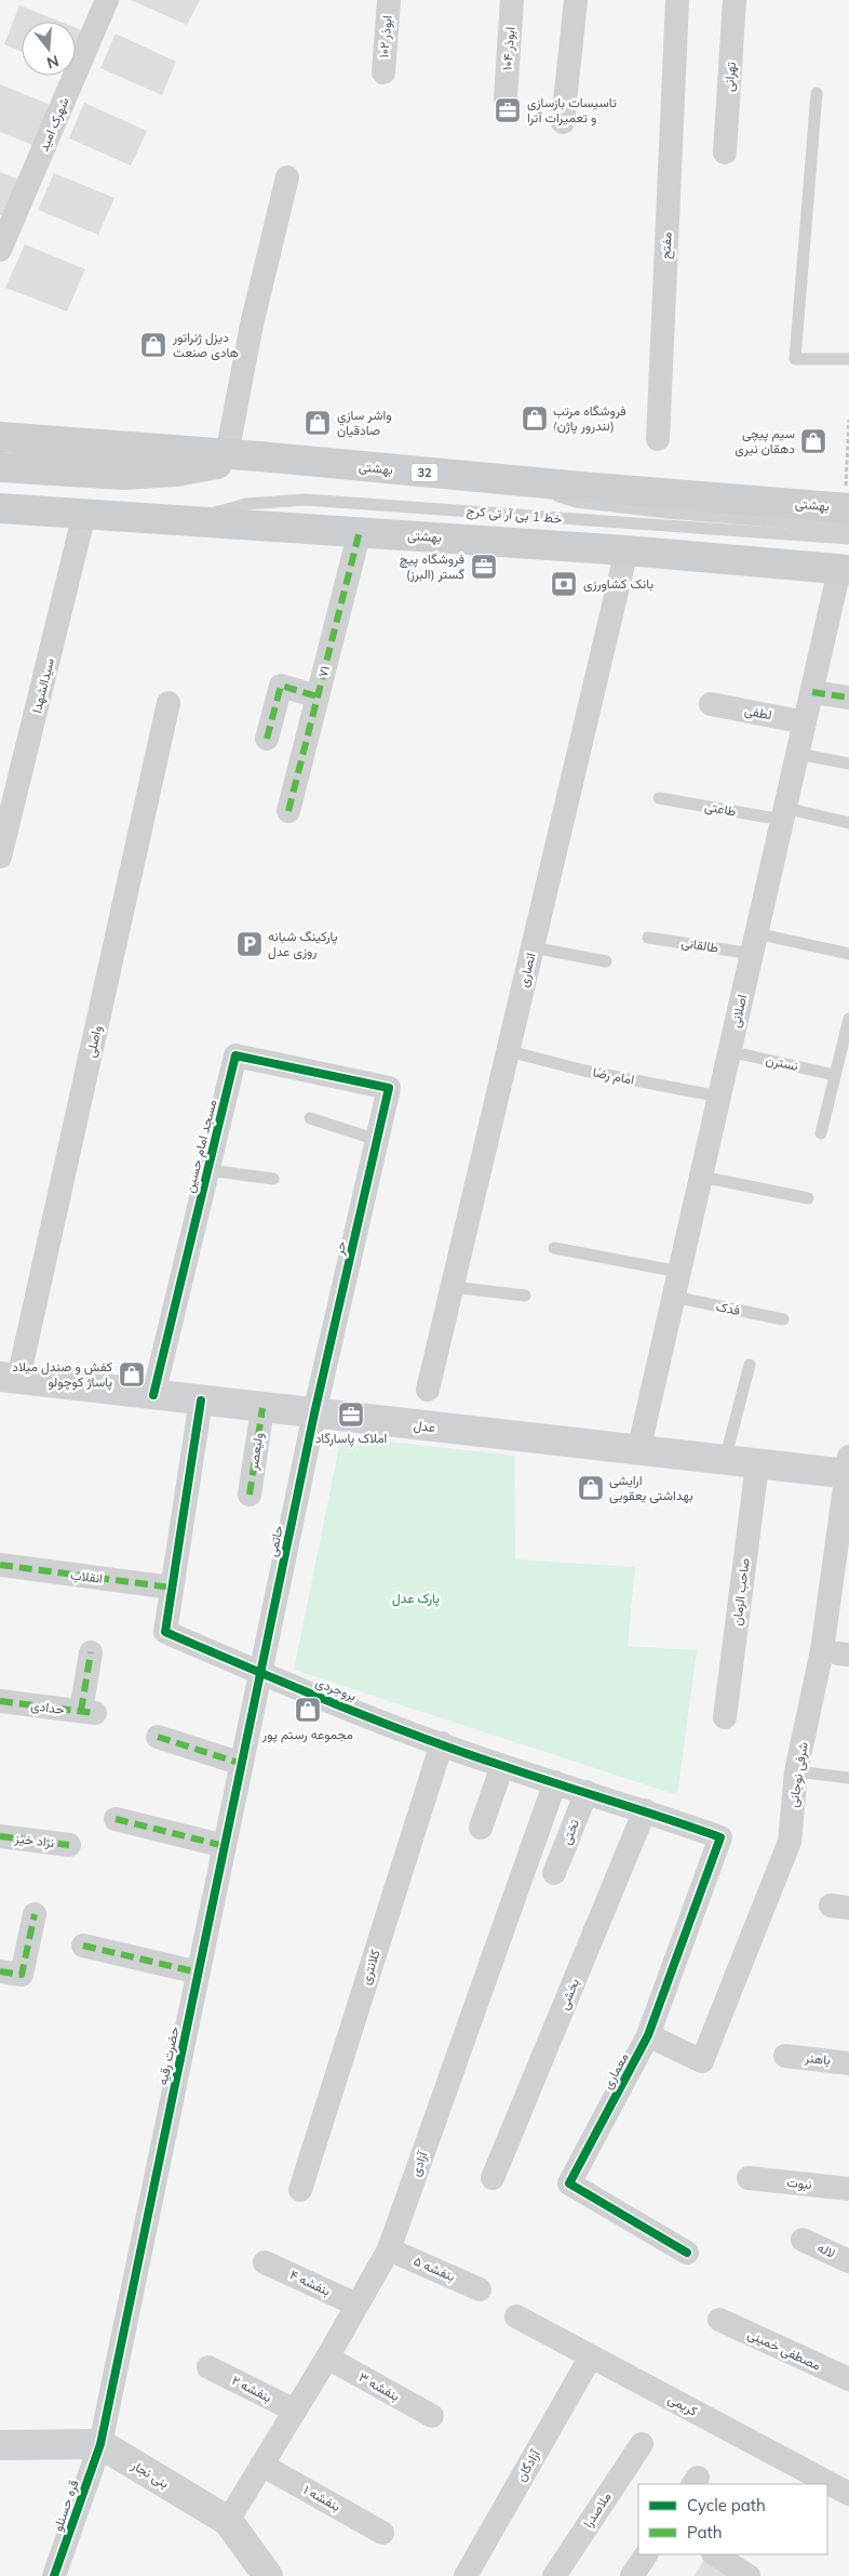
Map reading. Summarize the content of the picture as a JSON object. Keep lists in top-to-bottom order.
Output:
{
  "streets": {
    "main road": ["بهشتی", "32", "بهشتى"],
    "street": [
      "ابوذر ۱۰۲",
      "ابوذر ۱۰۴",
      "تهرانی",
      "شهرک امید",
      "مفتح",
      "۷۱",
      "سیدالشهدا",
      "لطفی",
      "انصاری",
      "اصلانی",
      "واصلی",
      "مسجد امام حسین",
      "حر",
      "عدل",
      "ولیعصر",
      "حاتمی",
      "انقلاب",
      "صاحب الزمان",
      "بروجردی",
      "حدادی",
      "شرفی نوجانی",
      "تختی",
      "نژاد خیز",
      "کلانتری",
      "بخشی",
      "حضرت رقیه",
      "باهنر",
      "معماری",
      "آزادی",
      "نبوت",
      "لاله",
      "بنفشه ۵",
      "بنفشه ۴",
      "مصطفی خمینی",
      "بنفشه ۳",
      "بنفشه ۲",
      "کریمی",
      "آزادگان",
      "بنی نجار",
      "بنفشه ۱",
      "قره حسنلو",
      "ملاصدرا"
    ],
    "lane": [
      "خط 1 بی آر تی کرج",
      "طاعتی",
      "طالقانی",
      "نسترن",
      "امام رضا",
      "فدک"
    ]
  },
  "crossings": [
    ["خط 1 بی آر تی کرج", "بهشتى"],
    ["بهشتى", "۷۱"],
    ["بهشتى", "سیدالشهدا"],
    ["بهشتى", "انصاری"],
    ["بهشتى", "اصلانی"],
    ["لطفی", "اصلانی"],
    ["طاعتی", "اصلانی"],
    ["طالقانی", "اصلانی"],
    ["انصاری", "امام رضا"],
    ["اصلانی", "نسترن"],
    ["اصلانی", "امام رضا"],
    ["اصلانی", "فدک"],
    ["اصلانی", "عدل"],
    ["واصلی", "عدل"],
    ["مسجد امام حسین", "حر"],
    ["مسجد امام حسین", "عدل"],
    ["حر", "عدل"],
    ["حر", "حاتمی"],
    ["عدل", "ولیعصر"],
    ["عدل", "حاتمی"],
    ["عدل", "صاحب الزمان"],
    ["عدل", "بروجردی"],
    ["عدل", "شرفی نوجانی"],
    ["حاتمی", "بروجردی"],
    ["حاتمی", "حضرت رقیه"],
    ["انقلاب", "بروجردی"],
    ["بروجردی", "تختی"],
    ["بروجردی", "کلانتری"],
    ["بروجردی", "بخشی"],
    ["بروجردی", "حضرت رقیه"],
    ["بروجردی", "معماری"],
    ["بروجردی", "آزادی"],
    ["شرفی نوجانی", "معماری"],
    ["حضرت رقیه", "بنی نجار"],
    ["حضرت رقیه", "قره حسنلو"],
    ["آزادی", "بنفشه ۵"],
    ["آزادی", "بنفشه ۴"],
    ["آزادی", "بنفشه ۳"],
    ["آزادی", "بنفشه ۲"],
    ["آزادی", "بنی نجار"],
    ["آزادی", "بنفشه ۱"],
    ["کریمی", "آزادگان"],
    ["بنی نجار", "قره حسنلو"]
  ],
  "parks": ["پارک عدل"],
  "places": {
    "office": ["تاسیسات بازسازی و تعمیرات آترا", "فروشگاه پیچ گستر (البرز)", "املاک پاسارگاد"],
    "shop": [
      "دیزل ژنراتور هادی صنعت",
      "فروشگاه مرتب (لندرور پاژن)",
      "واشر سازي صادقیان",
      "سیم پیچی دهقان نیری",
      "کفش و صندل میلاد پاساژ کوچولو",
      "ارایشی بهداشتی یعقوبی",
      "مجموعه رستم پور"
    ],
    "bank": ["بانک کشاورزی"],
    "parking": ["پارکینگ شبانه روزی عدل"]
  },
  "legend": ["Cycle path", "Path"],
  "north": "bottom"
}
